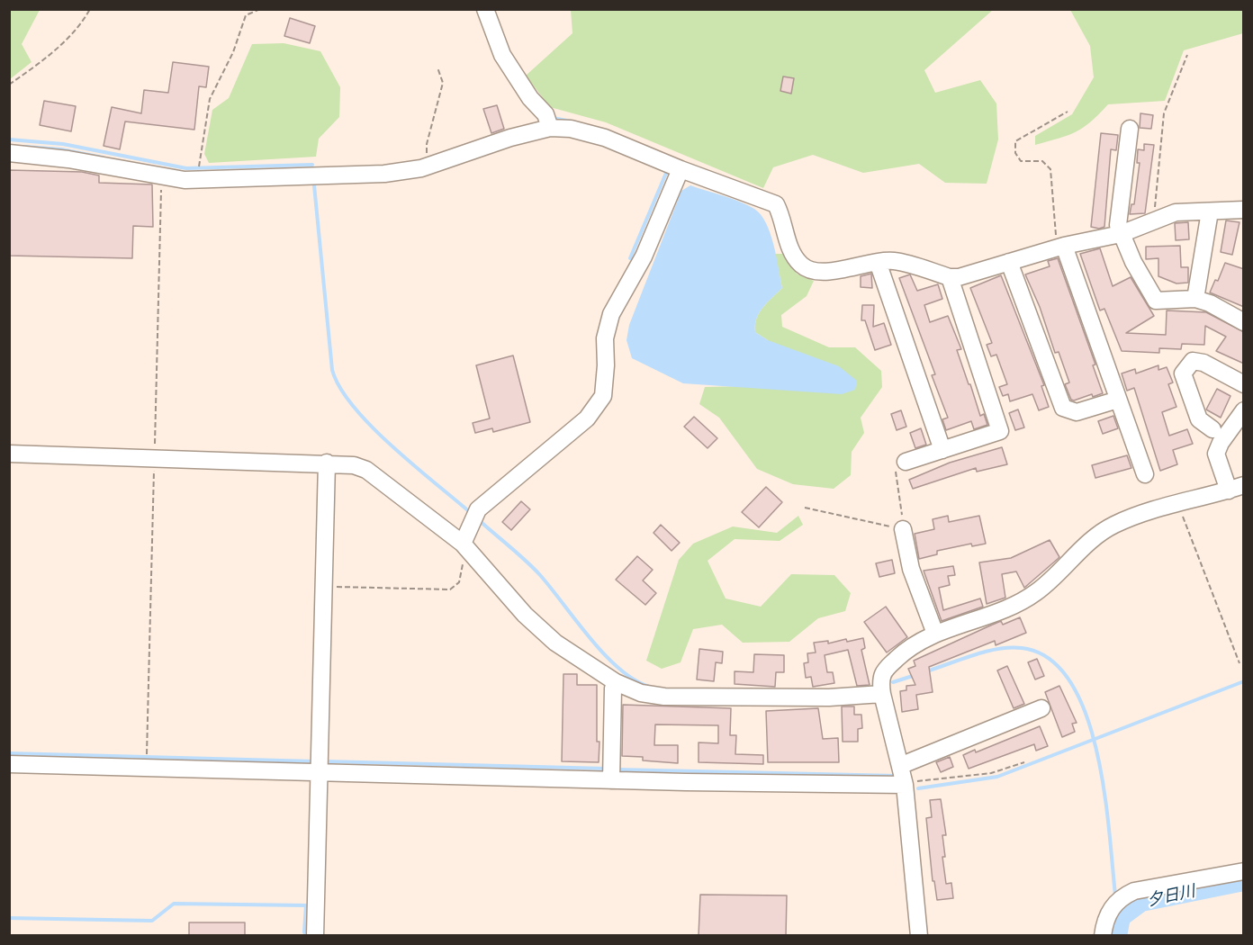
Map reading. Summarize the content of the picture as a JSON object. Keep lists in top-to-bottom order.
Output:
{
  "water": ["夕日川"]
}
